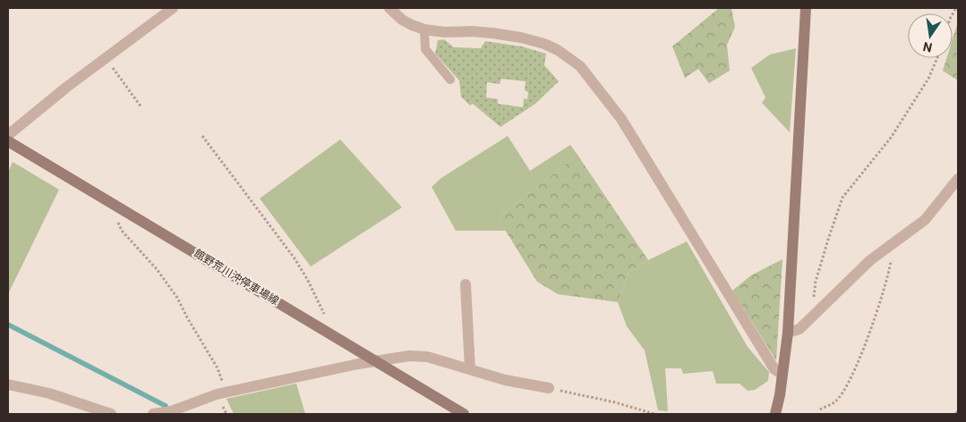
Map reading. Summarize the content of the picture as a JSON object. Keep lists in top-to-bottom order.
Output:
{
  "streets": {
    "main road": ["館野荒川沖停車場線"]
  },
  "north": "bottom"
}
